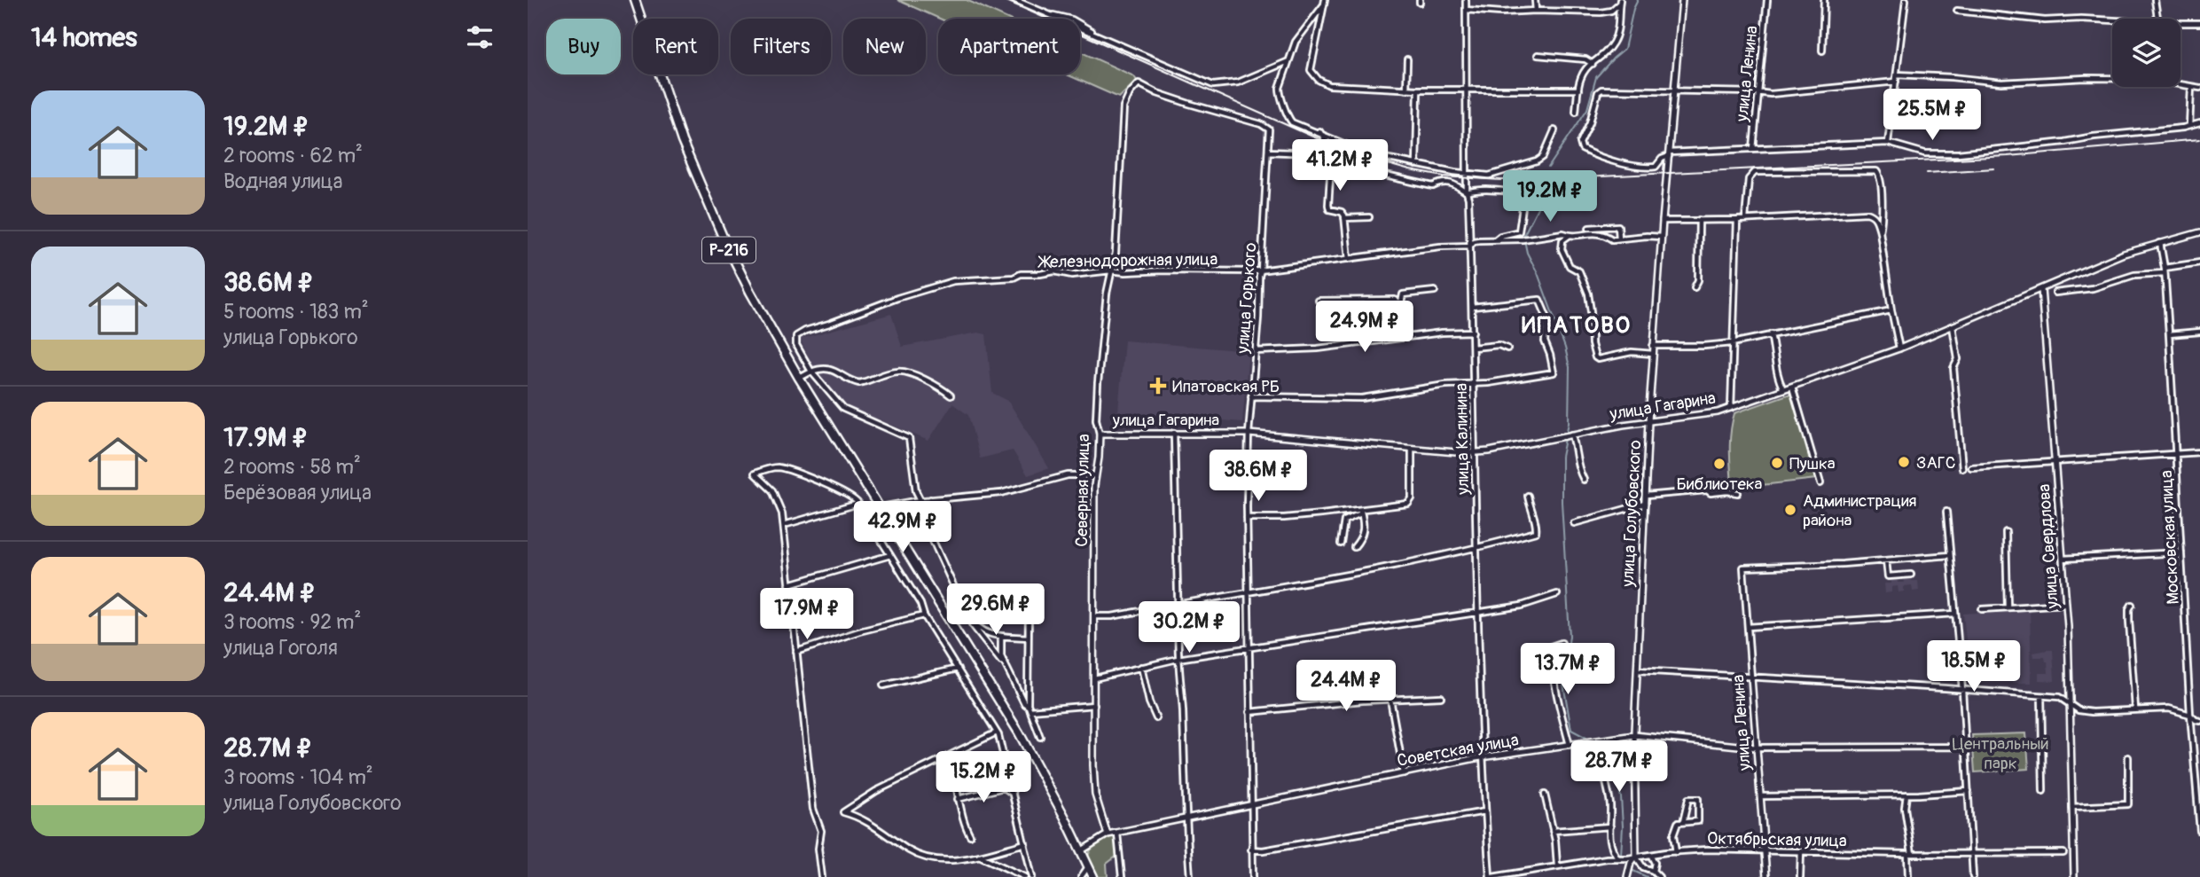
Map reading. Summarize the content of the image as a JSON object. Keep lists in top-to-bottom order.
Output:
{
  "streets": {
    "highway": ["Р-216"],
    "street": [
      "улица Ленина",
      "Железнодорожная улица",
      "улица Горького",
      "улица Гагарина",
      "улица Калинина",
      "Северная улица",
      "улица Голубовского",
      "Московская улица",
      "улица Свердлова",
      "Советская улица",
      "Октябрьская улица"
    ]
  },
  "crossings": [
    ["улица Ленина", "Советская улица"],
    ["улица Ленина", "Октябрьская улица"],
    ["Железнодорожная улица", "улица Горького"],
    ["Железнодорожная улица", "улица Калинина"],
    ["Железнодорожная улица", "Северная улица"],
    ["улица Горького", "улица Гагарина"],
    ["улица Горького", "Северная улица"],
    ["улица Горького", "Советская улица"],
    ["улица Гагарина", "улица Калинина"],
    ["улица Гагарина", "Северная улица"],
    ["улица Гагарина", "улица Голубовского"],
    ["улица Гагарина", "Московская улица"],
    ["улица Гагарина", "улица Свердлова"],
    ["улица Калинина", "Советская улица"],
    ["улица Калинина", "Октябрьская улица"],
    ["Северная улица", "Советская улица"],
    ["улица Голубовского", "Советская улица"],
    ["улица Голубовского", "Октябрьская улица"]
  ],
  "districts": ["ИПАТОВО"],
  "parks": ["Центральный парк"],
  "places": {
    "health": ["Ипатовская РБ"],
    "other": [
      "ЗАГС",
      "Пушка",
      "Библиотека",
      "Администрация района"
    ]
  },
  "page": {
    "heading": "14 homes",
    "chip": [
      "Buy",
      "Rent",
      "Filters",
      "New",
      "Apartment"
    ],
    "list": [
      {
        "name": "19.2M ₽",
        "note": "2 rooms · 62 m² · Водная улица"
      },
      {
        "name": "38.6M ₽",
        "note": "5 rooms · 183 m² · улица Горького"
      },
      {
        "name": "17.9M ₽",
        "note": "2 rooms · 58 m² · Берёзовая улица"
      },
      {
        "name": "24.4M ₽",
        "note": "3 rooms · 92 m² · улица Гоголя"
      },
      {
        "name": "28.7M ₽",
        "note": "3 rooms · 104 m² · улица Голубовского"
      }
    ],
    "price": [
      "25.5M ₽",
      "41.2M ₽",
      "19.2M ₽",
      "24.9M ₽",
      "38.6M ₽",
      "42.9M ₽",
      "29.6M ₽",
      "17.9M ₽",
      "30.2M ₽",
      "18.5M ₽",
      "13.7M ₽",
      "24.4M ₽",
      "28.7M ₽",
      "15.2M ₽"
    ]
  }
}
